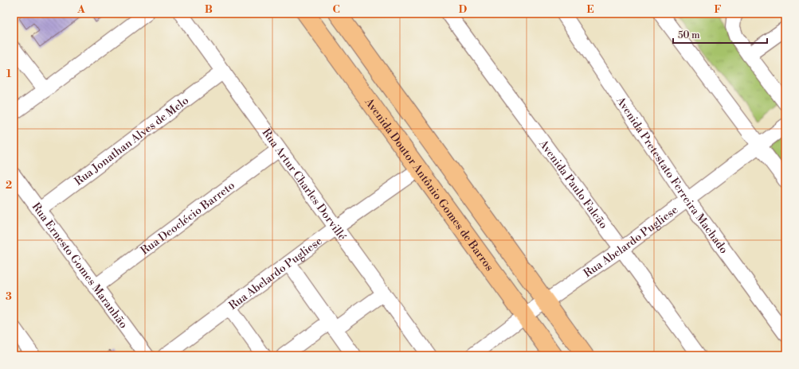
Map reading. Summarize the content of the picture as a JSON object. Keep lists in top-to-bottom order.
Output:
{
  "streets": {
    "main road": ["Avenida Doutor Antônio Gomes de Barros"],
    "street": [
      "Rua Jonathan Alves de Melo",
      "Avenida Pretestato Ferreira Machado",
      "Rua Artur Charles Dorvillé",
      "Avenida Paulo Falcão",
      "Rua Deoclécio Barreto",
      "Rua Abelardo Pugliese",
      "Rua Ernesto Gomes Maranhão"
    ]
  },
  "crossings": [
    ["Rua Jonathan Alves de Melo", "Rua Artur Charles Dorvillé"],
    ["Rua Jonathan Alves de Melo", "Rua Ernesto Gomes Maranhão"],
    ["Avenida Pretestato Ferreira Machado", "Rua Abelardo Pugliese"],
    ["Rua Artur Charles Dorvillé", "Rua Deoclécio Barreto"],
    ["Rua Artur Charles Dorvillé", "Rua Abelardo Pugliese"],
    ["Avenida Doutor Antônio Gomes de Barros", "Rua Abelardo Pugliese"],
    ["Avenida Paulo Falcão", "Rua Abelardo Pugliese"],
    ["Rua Deoclécio Barreto", "Rua Ernesto Gomes Maranhão"]
  ],
  "scale_bar": "50 m",
  "grid": {
    "columns": [
      "A",
      "B",
      "C",
      "D",
      "E",
      "F"
    ],
    "rows": ["1", "2", "3"]
  }
}
